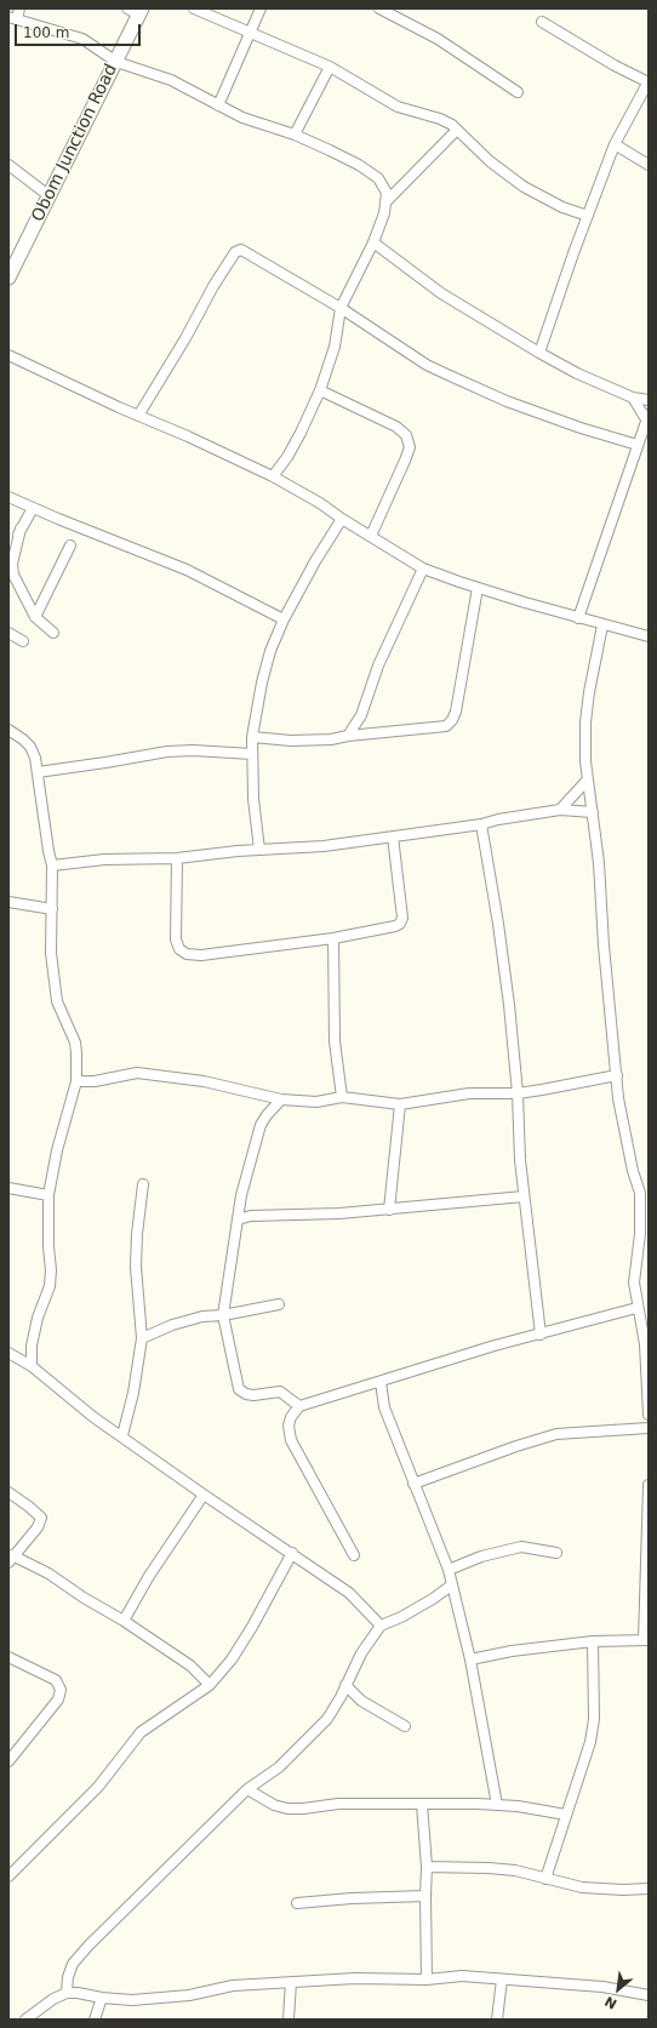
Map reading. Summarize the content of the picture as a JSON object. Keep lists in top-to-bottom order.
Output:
{
  "streets": {
    "main road": ["Obom Junction Road"]
  },
  "scale_bar": "100 m",
  "north": "bottom left"
}
